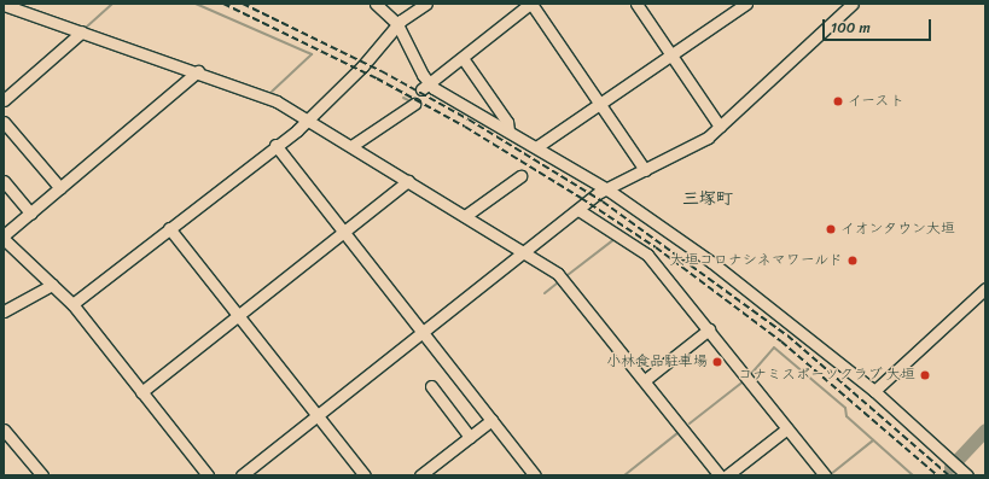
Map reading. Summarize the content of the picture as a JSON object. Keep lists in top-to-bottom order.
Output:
{
  "districts": ["三塚町"],
  "places": [
    "イースト",
    "イオンタウン大垣",
    "大垣コロナシネマワールド",
    "小林食品駐車場",
    "コナミスポーツクラブ 大垣"
  ],
  "scale_bar": "100 m"
}
